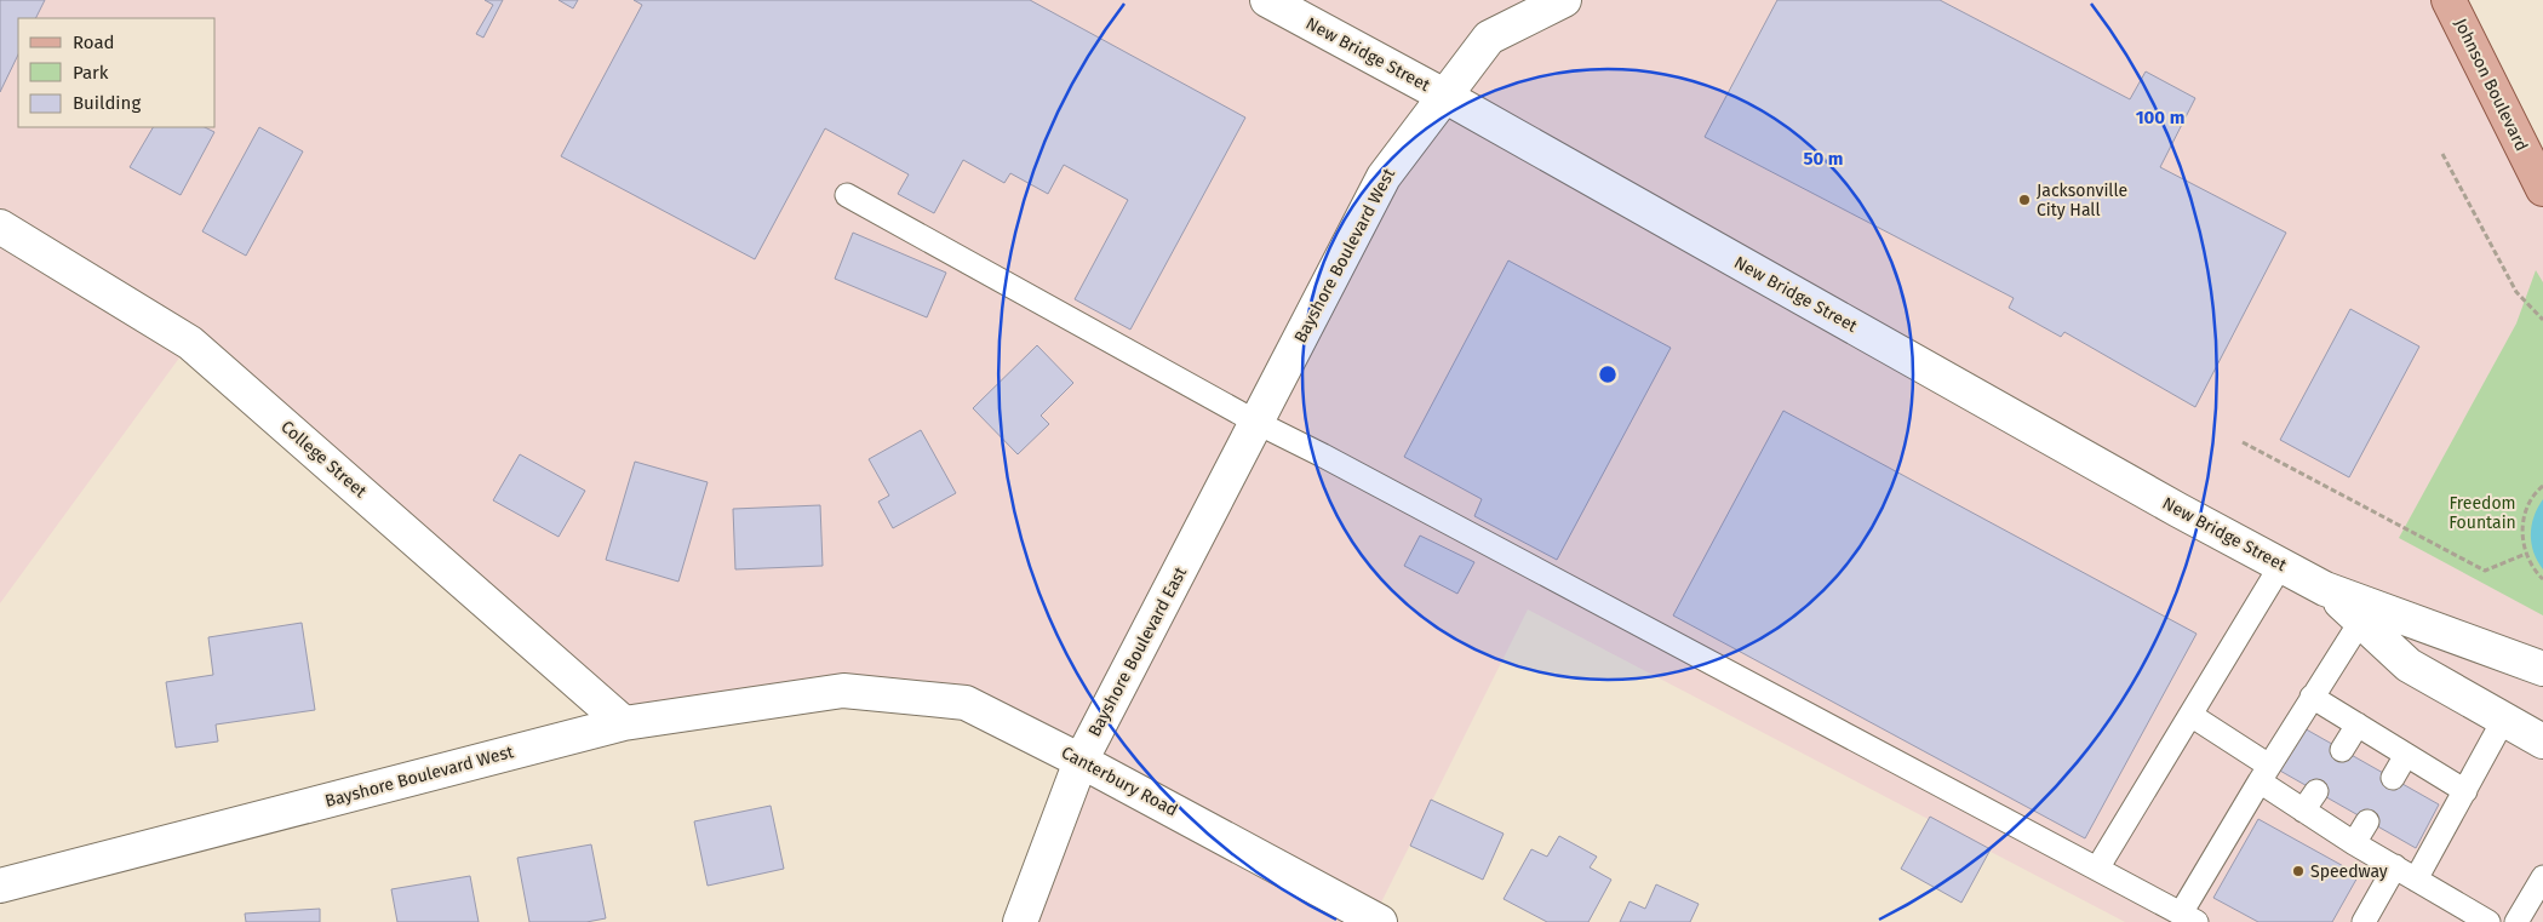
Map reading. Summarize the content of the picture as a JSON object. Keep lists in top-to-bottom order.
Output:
{
  "streets": {
    "main road": ["Johnson Boulevard"],
    "street": [
      "New Bridge Street",
      "Bayshore Boulevard West",
      "College Street",
      "Bayshore Boulevard East",
      "Canterbury Road"
    ]
  },
  "crossings": [
    ["New Bridge Street", "Bayshore Boulevard West"],
    ["Bayshore Boulevard West", "College Street"],
    ["Bayshore Boulevard West", "Bayshore Boulevard East"],
    ["Bayshore Boulevard West", "Canterbury Road"],
    ["Bayshore Boulevard East", "Canterbury Road"]
  ],
  "parks": ["Freedom Fountain"],
  "places": ["Jacksonville City Hall", "Speedway"],
  "legend": ["Road", "Park", "Building"],
  "rings": ["100 m", "50 m"]
}
